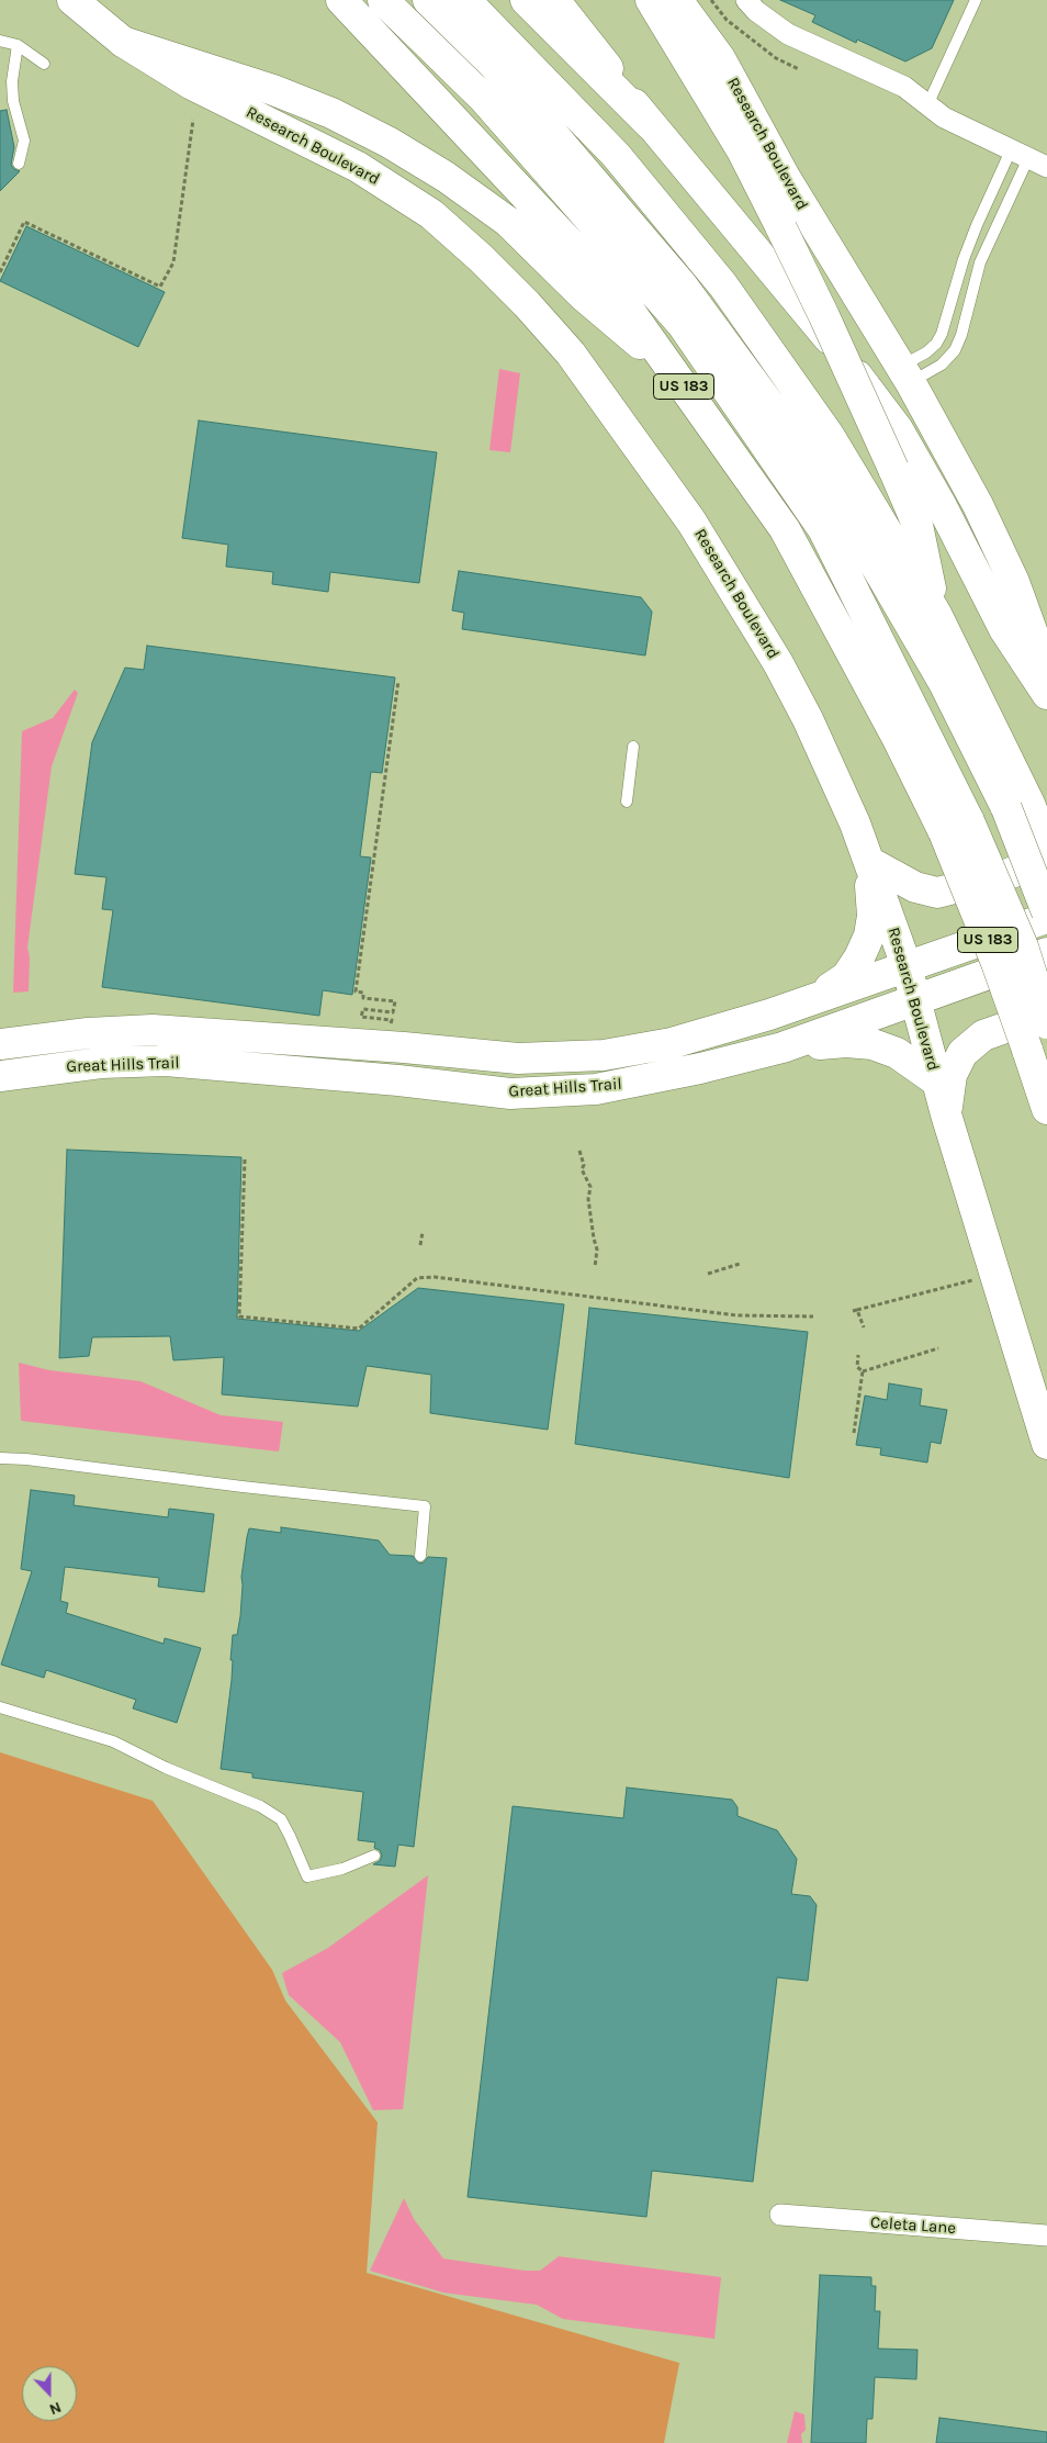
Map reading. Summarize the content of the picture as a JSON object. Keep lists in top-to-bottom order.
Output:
{
  "streets": {
    "main road": ["Research Boulevard", "US 183", "Great Hills Trail"],
    "street": ["Celeta Lane"]
  },
  "crossings": [
    ["Research Boulevard", "Great Hills Trail"]
  ],
  "north": "bottom"
}
